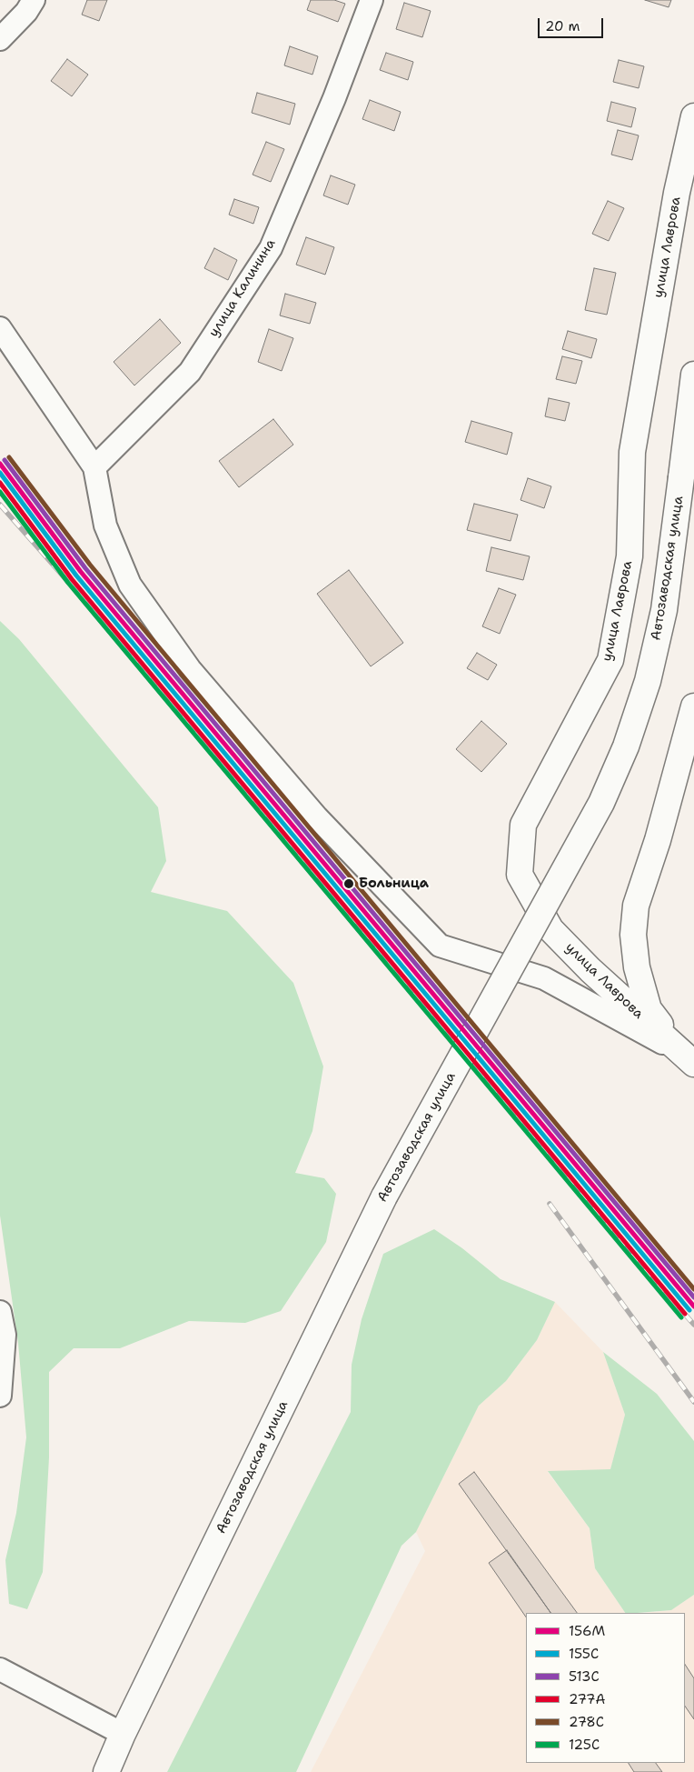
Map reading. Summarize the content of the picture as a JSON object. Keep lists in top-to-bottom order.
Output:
{
  "streets": {
    "main road": ["улица Лаврова", "Автозаводская улица"],
    "street": ["улица Калинина"]
  },
  "places": ["Больница"],
  "lines": [
    "transit line 278С",
    "transit line 513С",
    "transit line 156М",
    "transit line 155С",
    "transit line 277А",
    "transit line 125С"
  ],
  "legend": [
    "156М",
    "155С",
    "513С",
    "277А",
    "278С",
    "125С"
  ],
  "scale_bar": "20 m"
}
